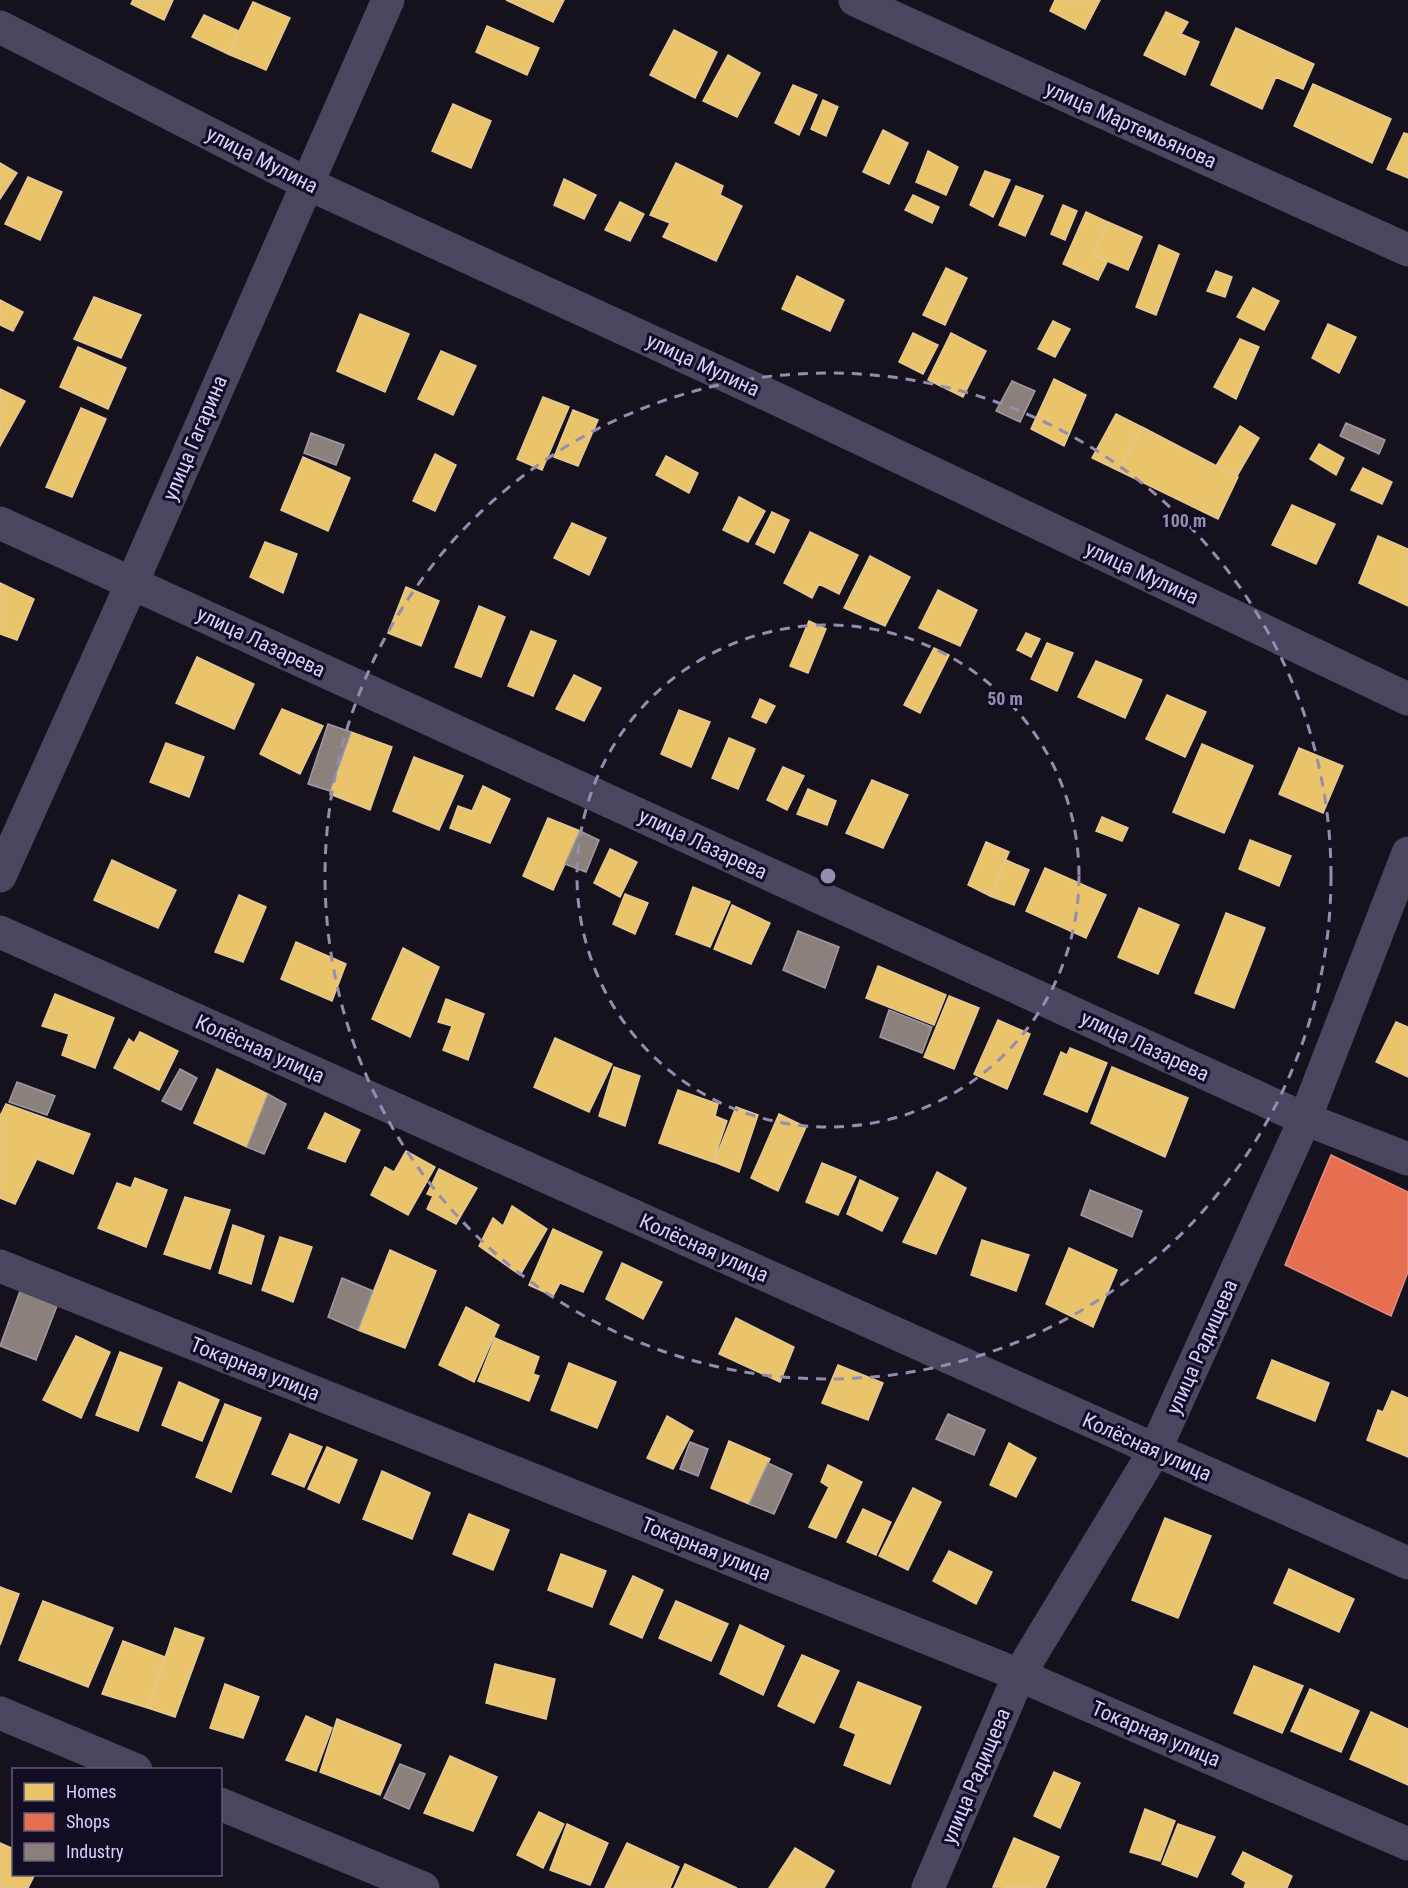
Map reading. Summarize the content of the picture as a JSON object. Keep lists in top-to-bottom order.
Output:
{
  "streets": {
    "street": [
      "улица Мартемьянова",
      "улица Мулина",
      "улица Гагарина",
      "улица Лазарева",
      "Колёсная улица",
      "улица Радищева",
      "Токарная улица"
    ]
  },
  "crossings": [
    ["улица Мулина", "улица Гагарина"],
    ["улица Гагарина", "улица Лазарева"],
    ["улица Лазарева", "улица Радищева"],
    ["Колёсная улица", "улица Радищева"],
    ["улица Радищева", "Токарная улица"]
  ],
  "legend": ["Homes", "Shops", "Industry"],
  "rings": ["100 m", "50 m"]
}
